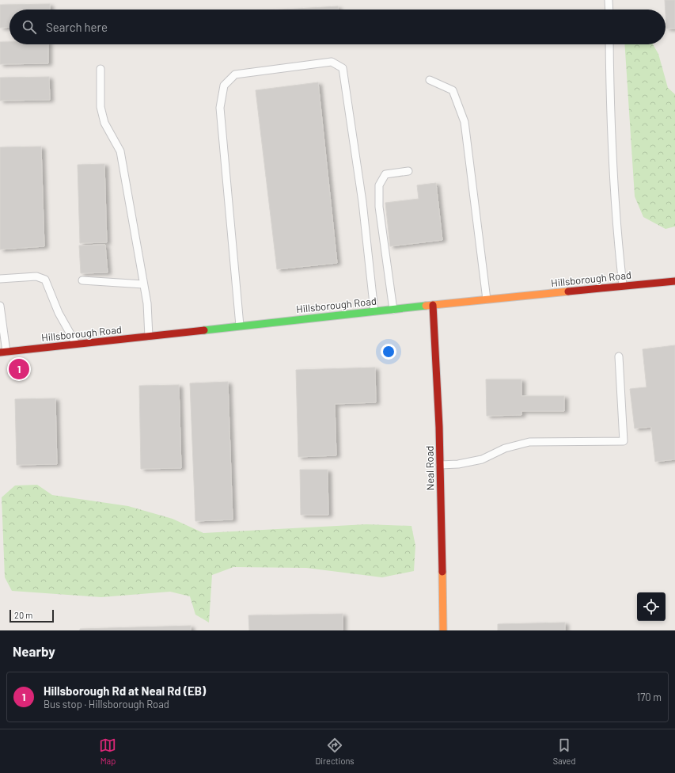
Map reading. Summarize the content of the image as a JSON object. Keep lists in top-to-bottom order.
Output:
{
  "streets": {
    "main road": ["Hillsborough Road", "Neal Road"]
  },
  "crossings": [
    ["Hillsborough Road", "Neal Road"]
  ],
  "scale_bar": "20 m",
  "page": {
    "search": "Search here",
    "pins": "1",
    "scale": "20 m",
    "heading": "Nearby",
    "list": [
      {
        "mark": "1",
        "name": "Hillsborough Rd at Neal Rd (EB)",
        "note": "Bus stop · Hillsborough Road",
        "value": "170 m"
      }
    ],
    "nav": ["Map", "Directions", "Saved"]
  }
}
